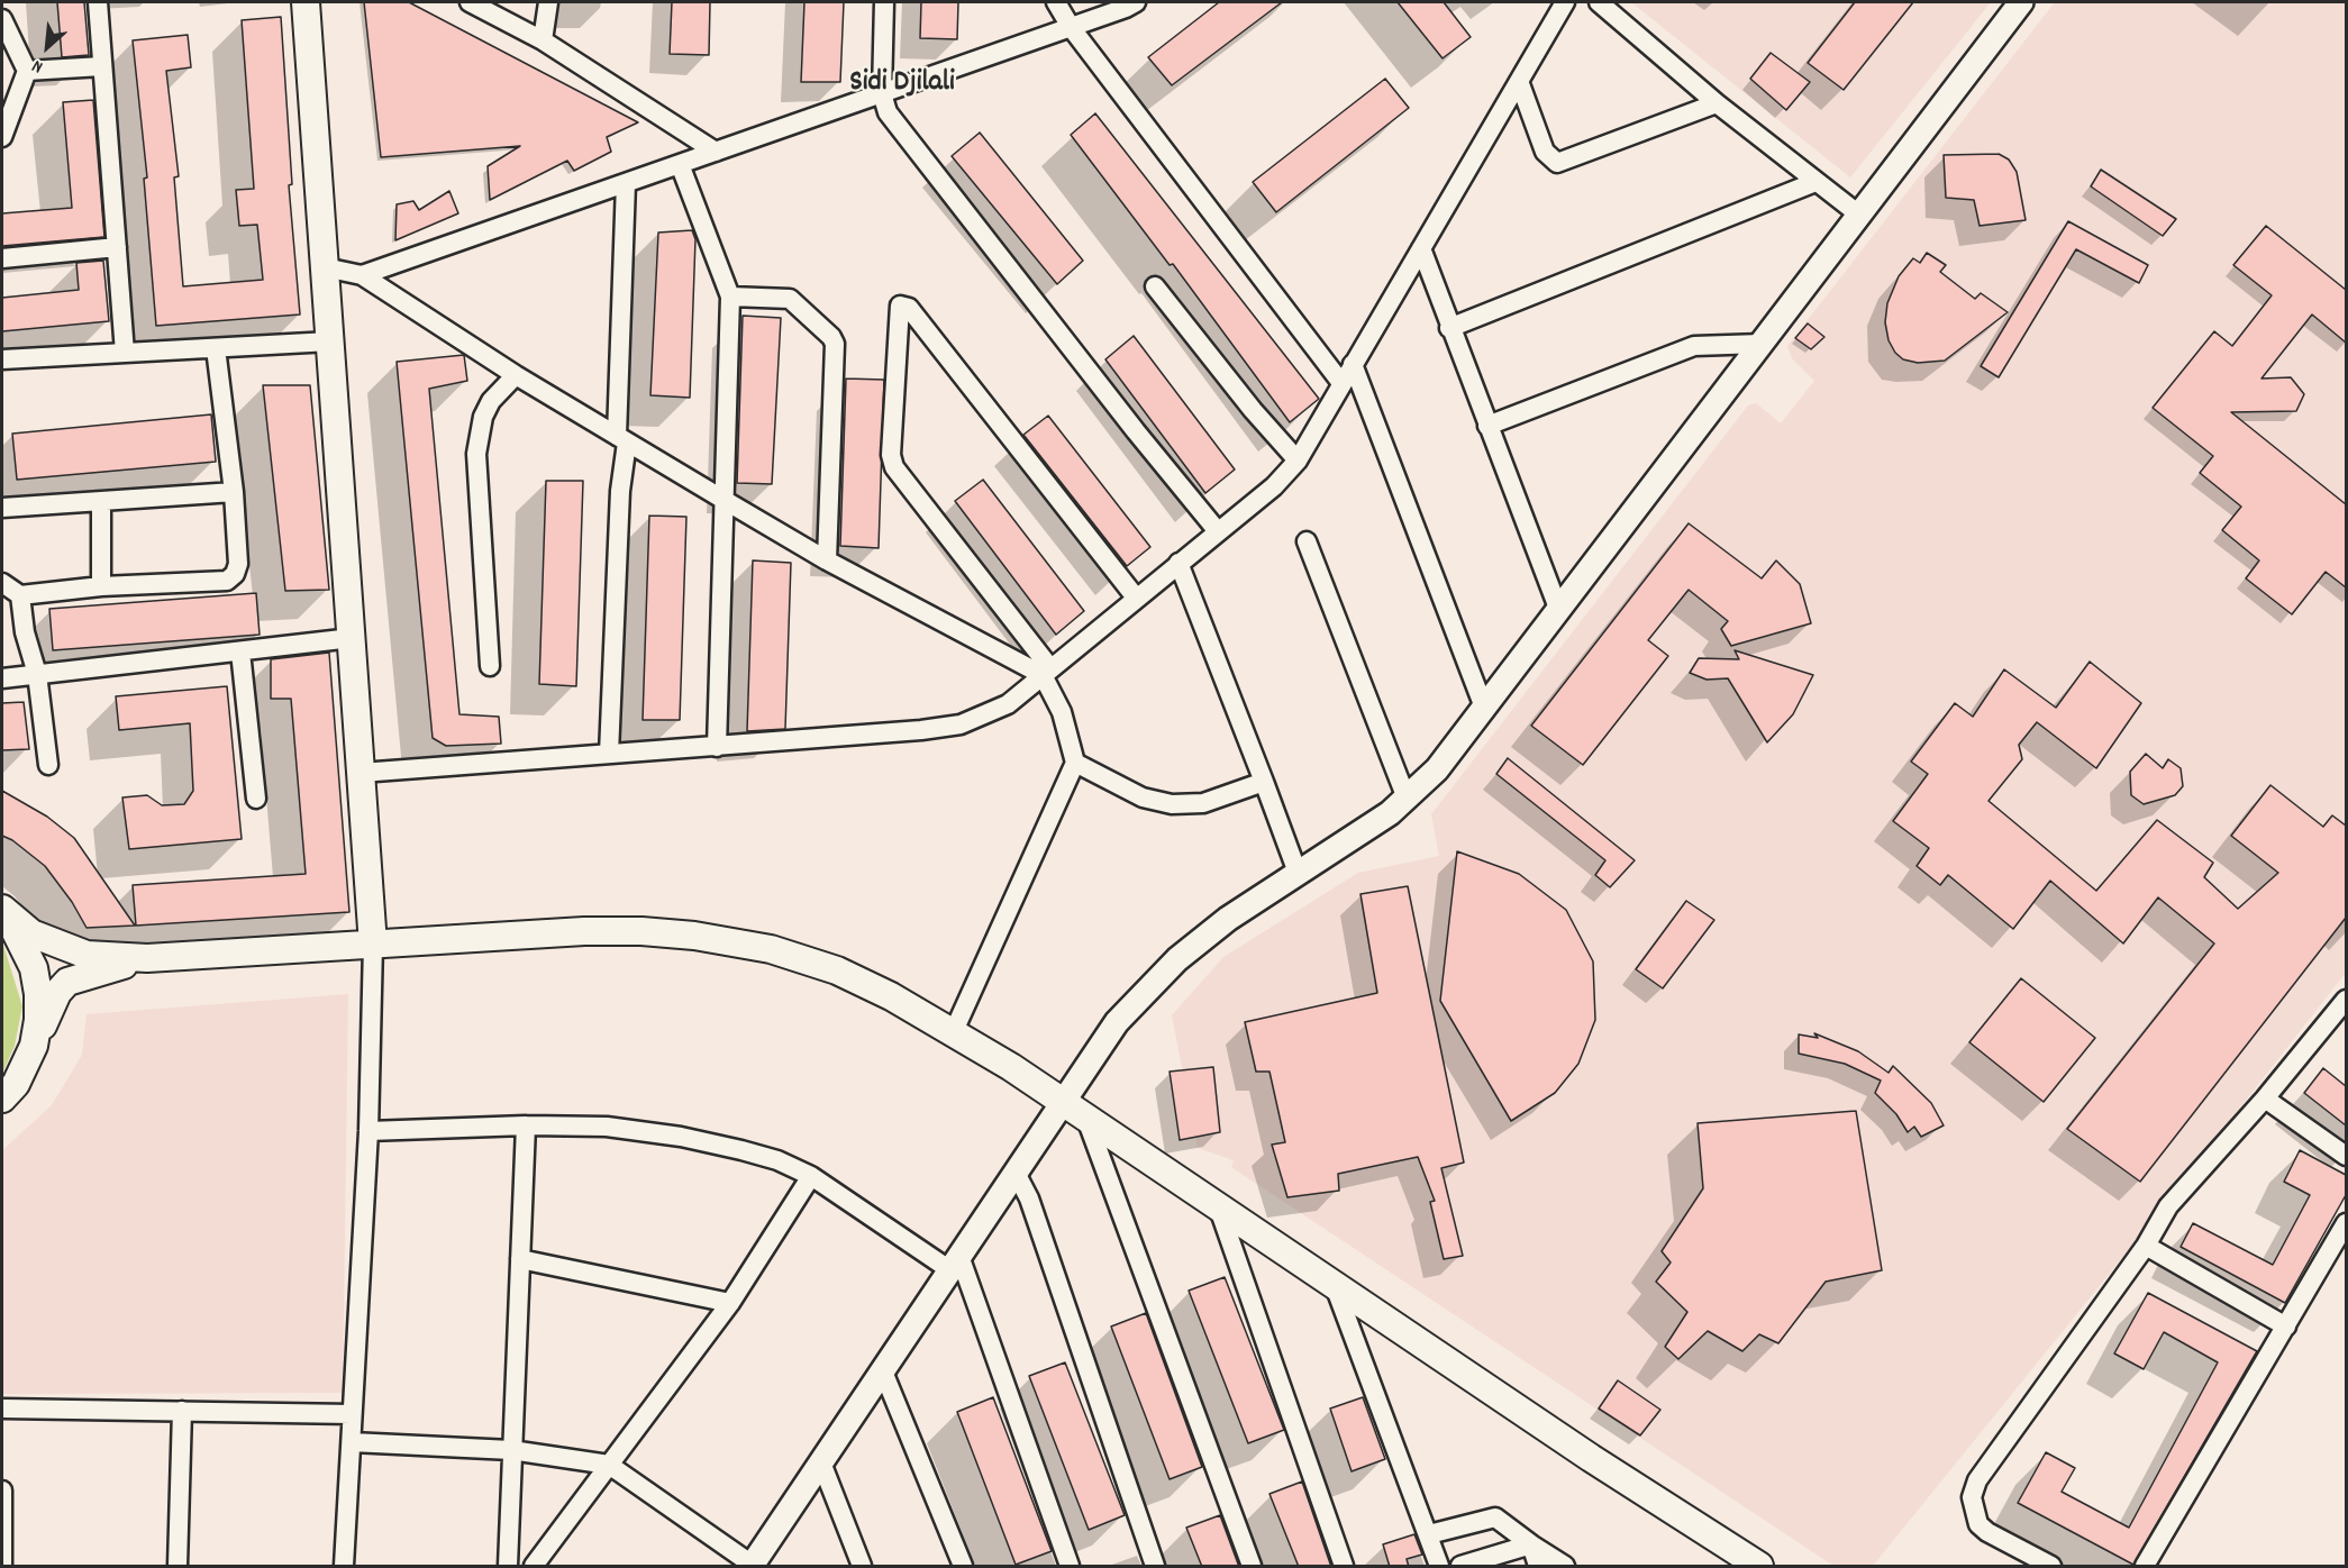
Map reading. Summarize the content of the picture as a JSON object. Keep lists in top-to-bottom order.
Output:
{
  "districts": ["Sidi Djilali"],
  "north": "bottom left"
}
